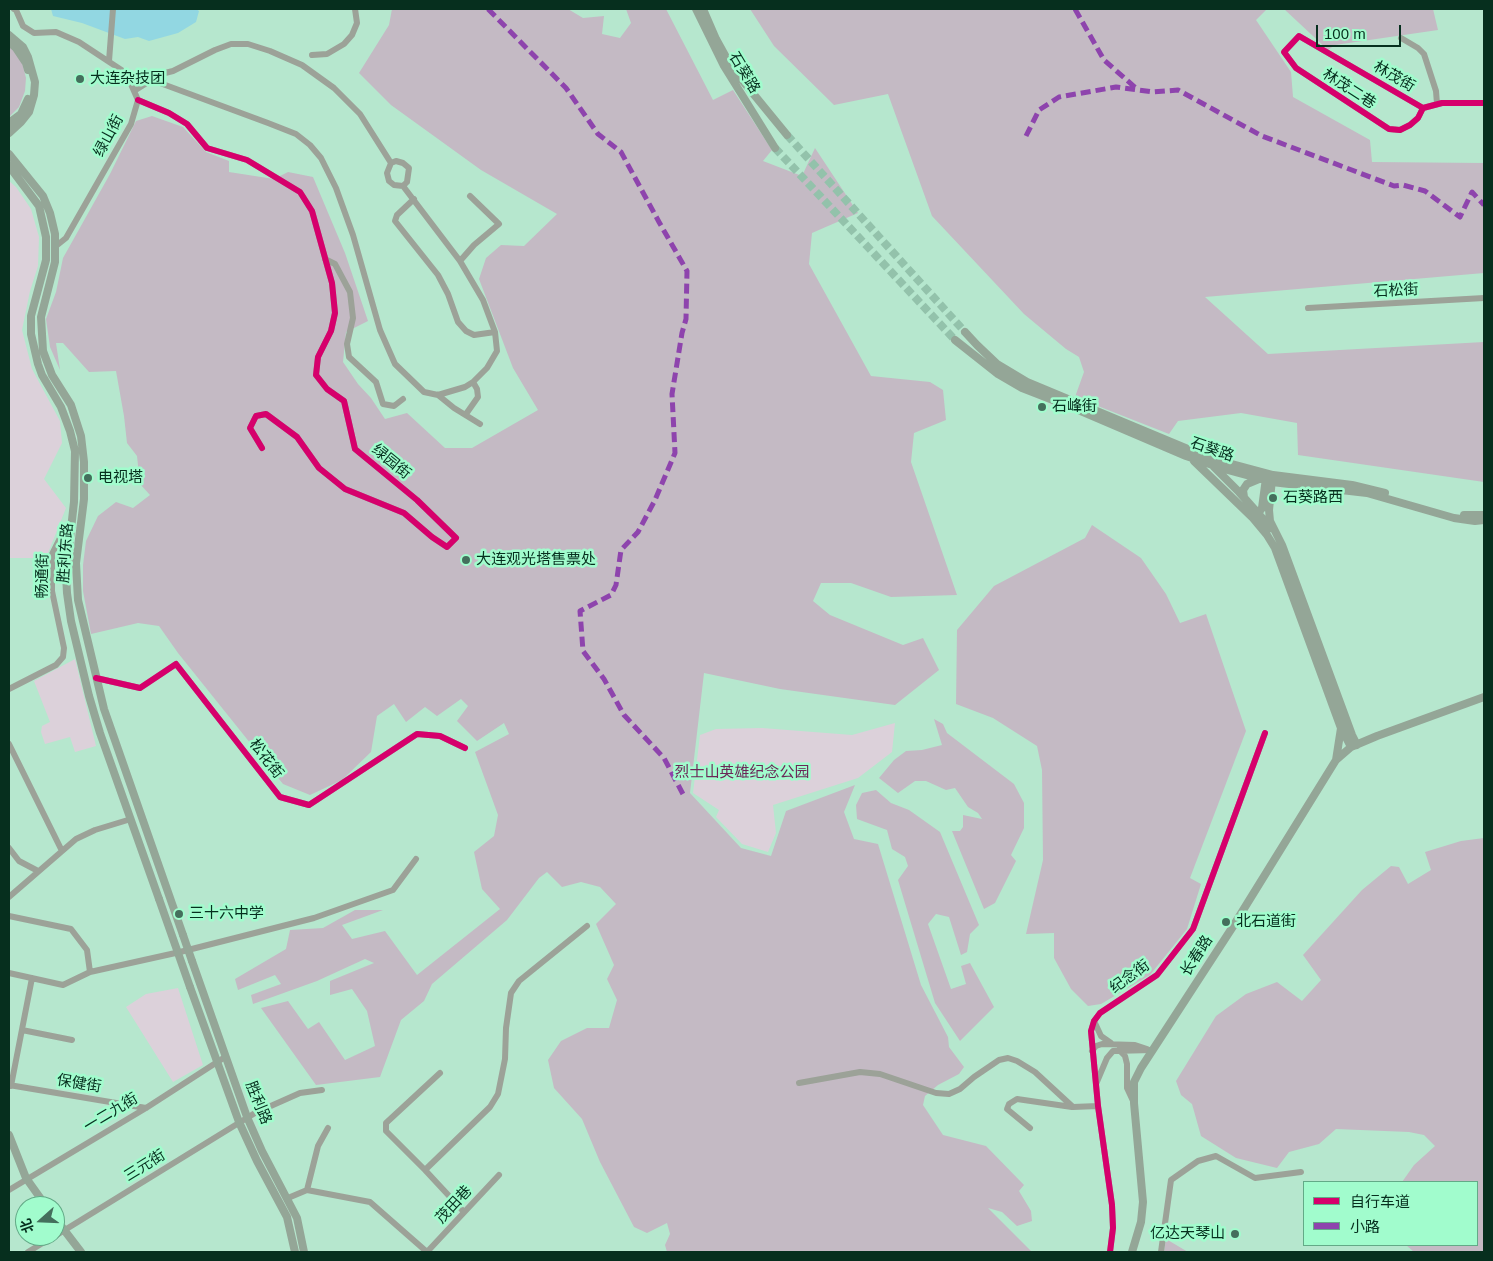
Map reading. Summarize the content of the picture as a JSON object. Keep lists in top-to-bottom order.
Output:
{
  "streets": {
    "main road": [
      "石葵路",
      "胜利东路",
      "长春路",
      "胜利路"
    ],
    "street": [
      "林茂街",
      "林茂二巷",
      "绿山街",
      "石松街",
      "绿园街",
      "畅通街",
      "松花街",
      "纪念街",
      "保健街",
      "一二九街",
      "三元街",
      "茂田巷"
    ]
  },
  "crossings": [
    ["林茂街", "林茂二巷"],
    ["绿山街", "绿园街"],
    ["绿山街", "胜利东路"],
    ["胜利东路", "松花街"],
    ["胜利东路", "胜利路"],
    ["畅通街", "胜利路"],
    ["保健街", "一二九街"],
    ["胜利路", "一二九街"],
    ["胜利路", "三元街"]
  ],
  "parks": ["烈士山英雄纪念公园"],
  "places": [
    "大连杂技团",
    "石峰街",
    "电视塔",
    "石葵路西",
    "大连观光塔售票处",
    "三十六中学",
    "北石道街",
    "亿达天琴山"
  ],
  "legend": ["自行车道", "小路"],
  "scale_bar": "100 m",
  "north": "left"
}
